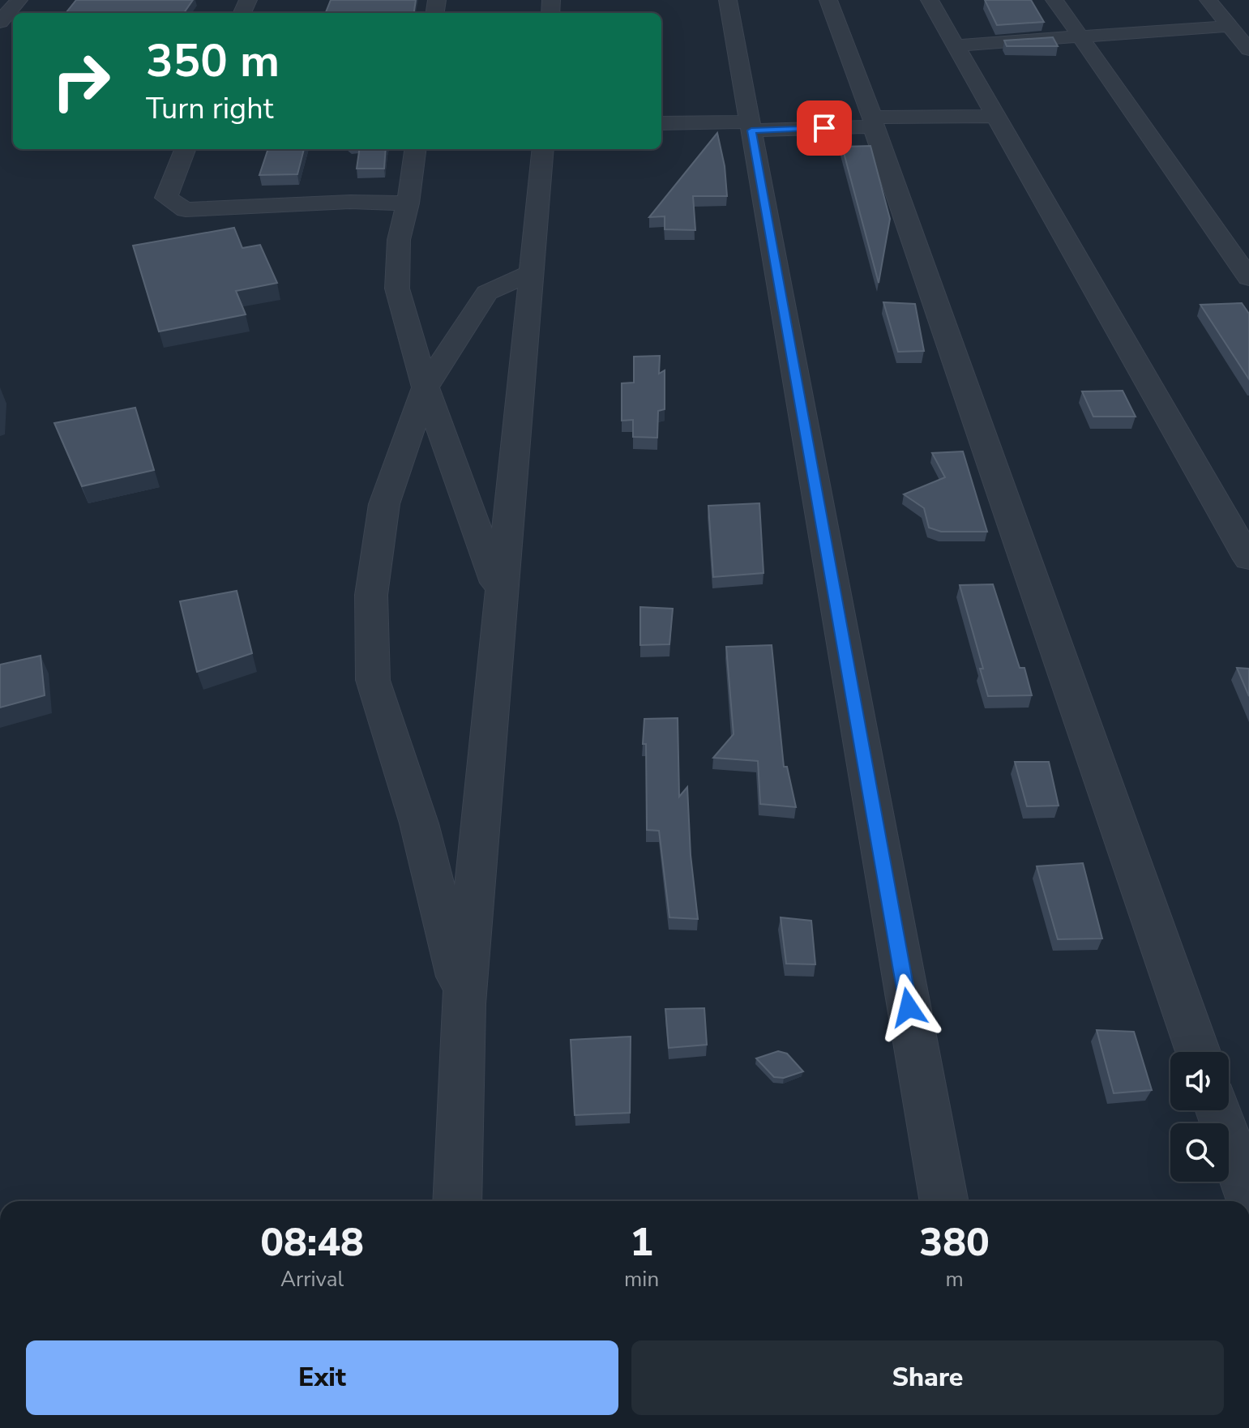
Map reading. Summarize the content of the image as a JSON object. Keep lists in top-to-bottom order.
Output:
{
  "page": {
    "turn": ["350 m", "Turn right"],
    "eta": [
      "08:48",
      "Arrival",
      "1",
      "min",
      "380",
      "m"
    ],
    "buttons": ["Exit", "Share"]
  }
}
